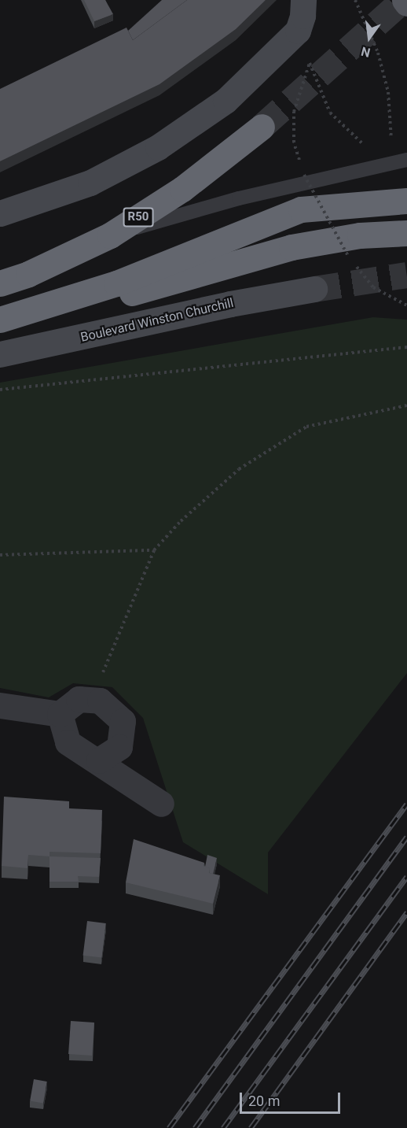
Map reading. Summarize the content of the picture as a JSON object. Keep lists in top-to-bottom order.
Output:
{
  "streets": {
    "highway": ["R50"],
    "street": ["Boulevard Winston Churchill"]
  },
  "scale_bar": "20 m",
  "north": "bottom"
}
